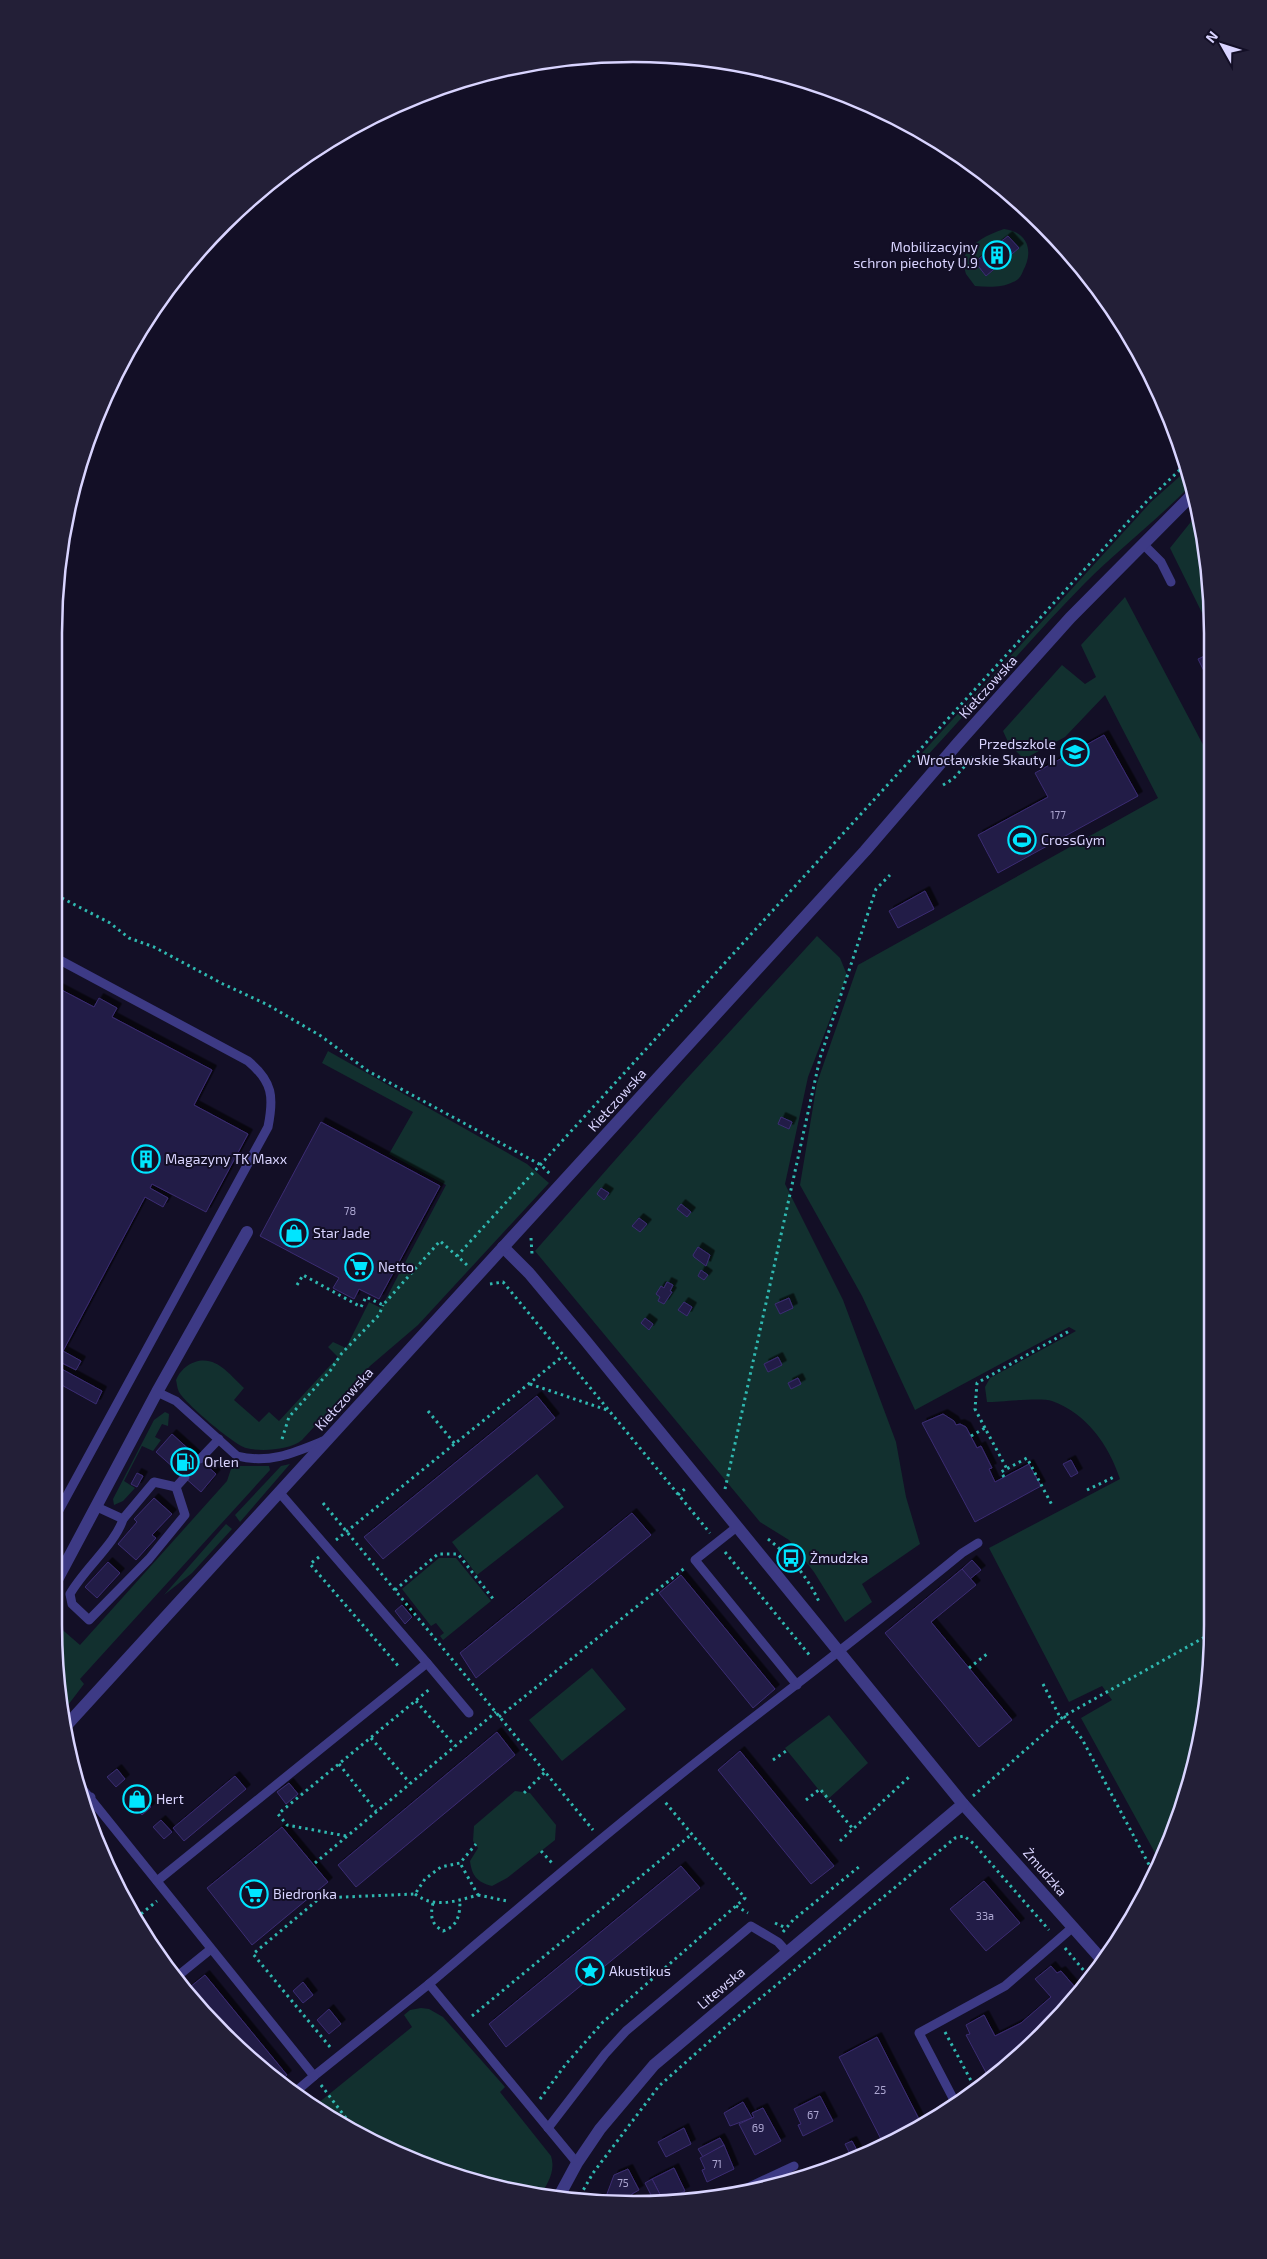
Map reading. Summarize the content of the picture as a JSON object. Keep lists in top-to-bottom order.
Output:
{
  "streets": {
    "street": ["Kiełczowska", "Żmudzka", "Litewska"]
  },
  "crossings": [
    ["Kiełczowska", "Żmudzka"],
    ["Żmudzka", "Litewska"]
  ],
  "places": {
    "building": ["Mobilizacyjny schron piechoty U.9", "Magazyny TK Maxx"],
    "school or university": ["Przedszkole Wrocławskie Skauty II"],
    "sports": ["CrossGym"],
    "shop": ["Star Jade", "Hert"],
    "supermarket": ["Netto", "Biedronka"],
    "fuel station": ["Orlen"],
    "bus stop": ["Żmudzka"],
    "place": ["Akustikus"]
  },
  "house_numbers": [
    "177",
    "78",
    "33a",
    "25",
    "67",
    "69",
    "71",
    "75"
  ],
  "north": "top left"
}
